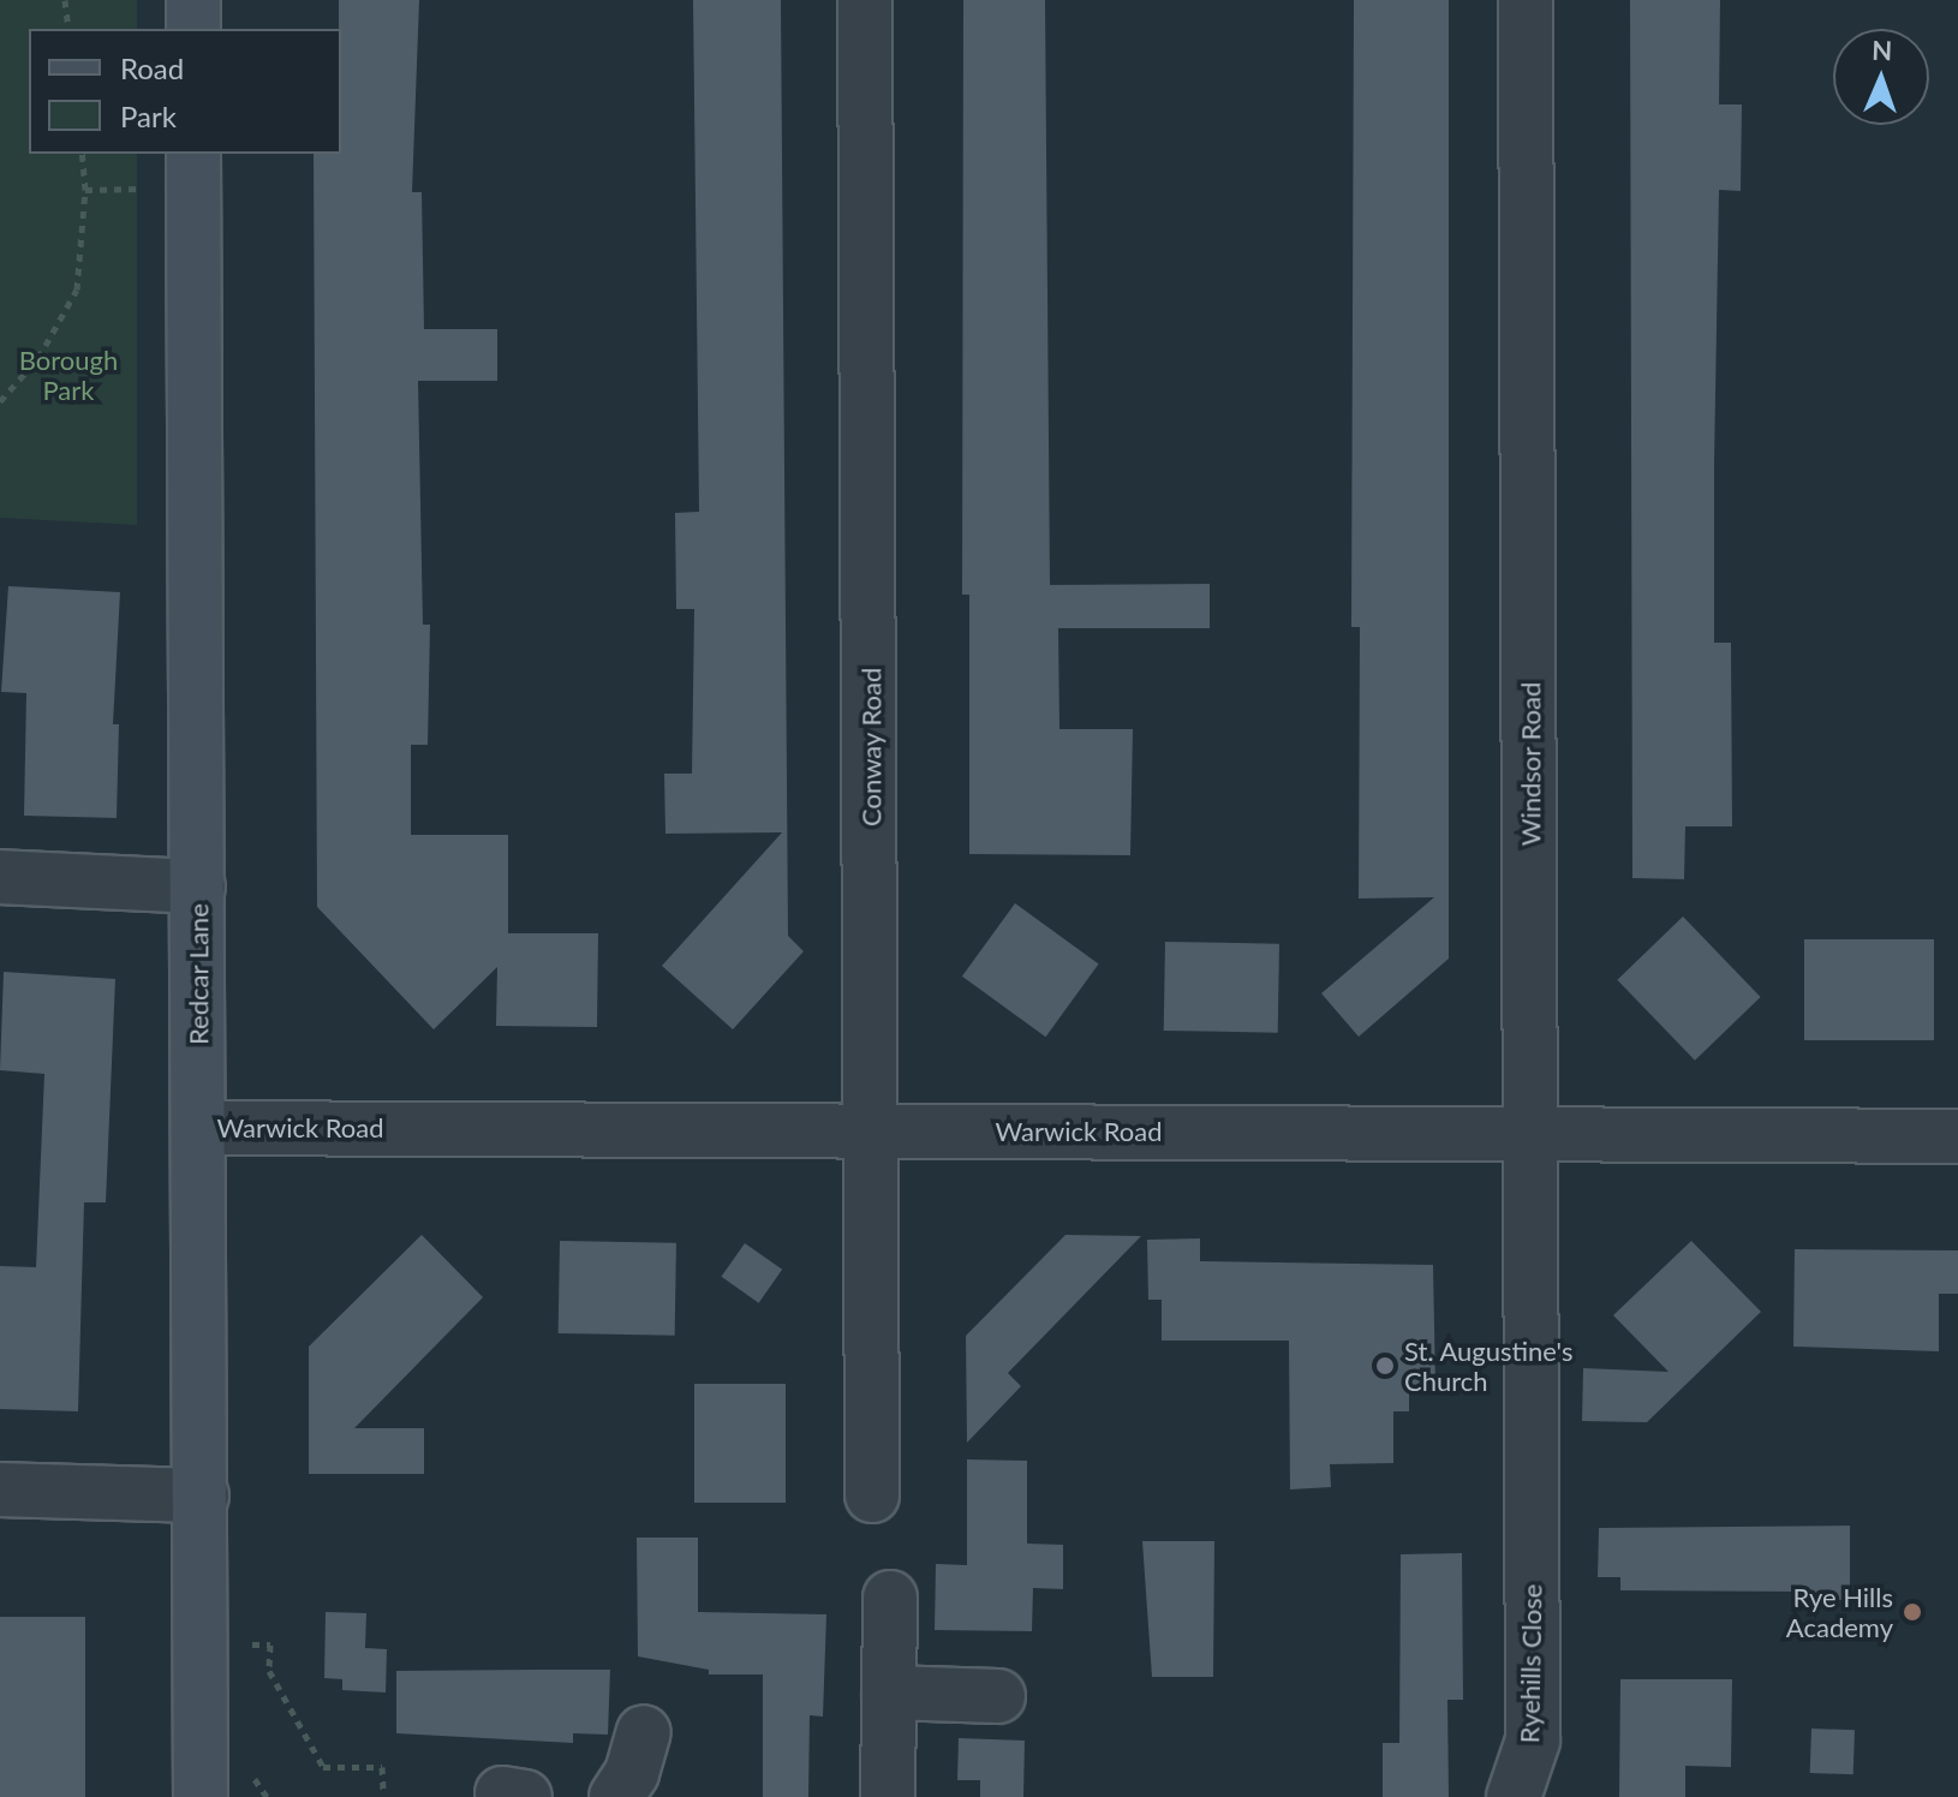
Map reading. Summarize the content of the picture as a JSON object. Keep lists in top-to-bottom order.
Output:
{
  "streets": {
    "main road": ["Redcar Lane"],
    "street": [
      "Conway Road",
      "Windsor Road",
      "Warwick Road",
      "Ryehills Close"
    ]
  },
  "crossings": [
    ["Conway Road", "Warwick Road"],
    ["Windsor Road", "Warwick Road"],
    ["Windsor Road", "Ryehills Close"],
    ["Redcar Lane", "Warwick Road"]
  ],
  "parks": ["Borough Park"],
  "places": ["St. Augustine's Church", "Rye Hills Academy"],
  "legend": ["Road", "Park"],
  "north": "top"
}
